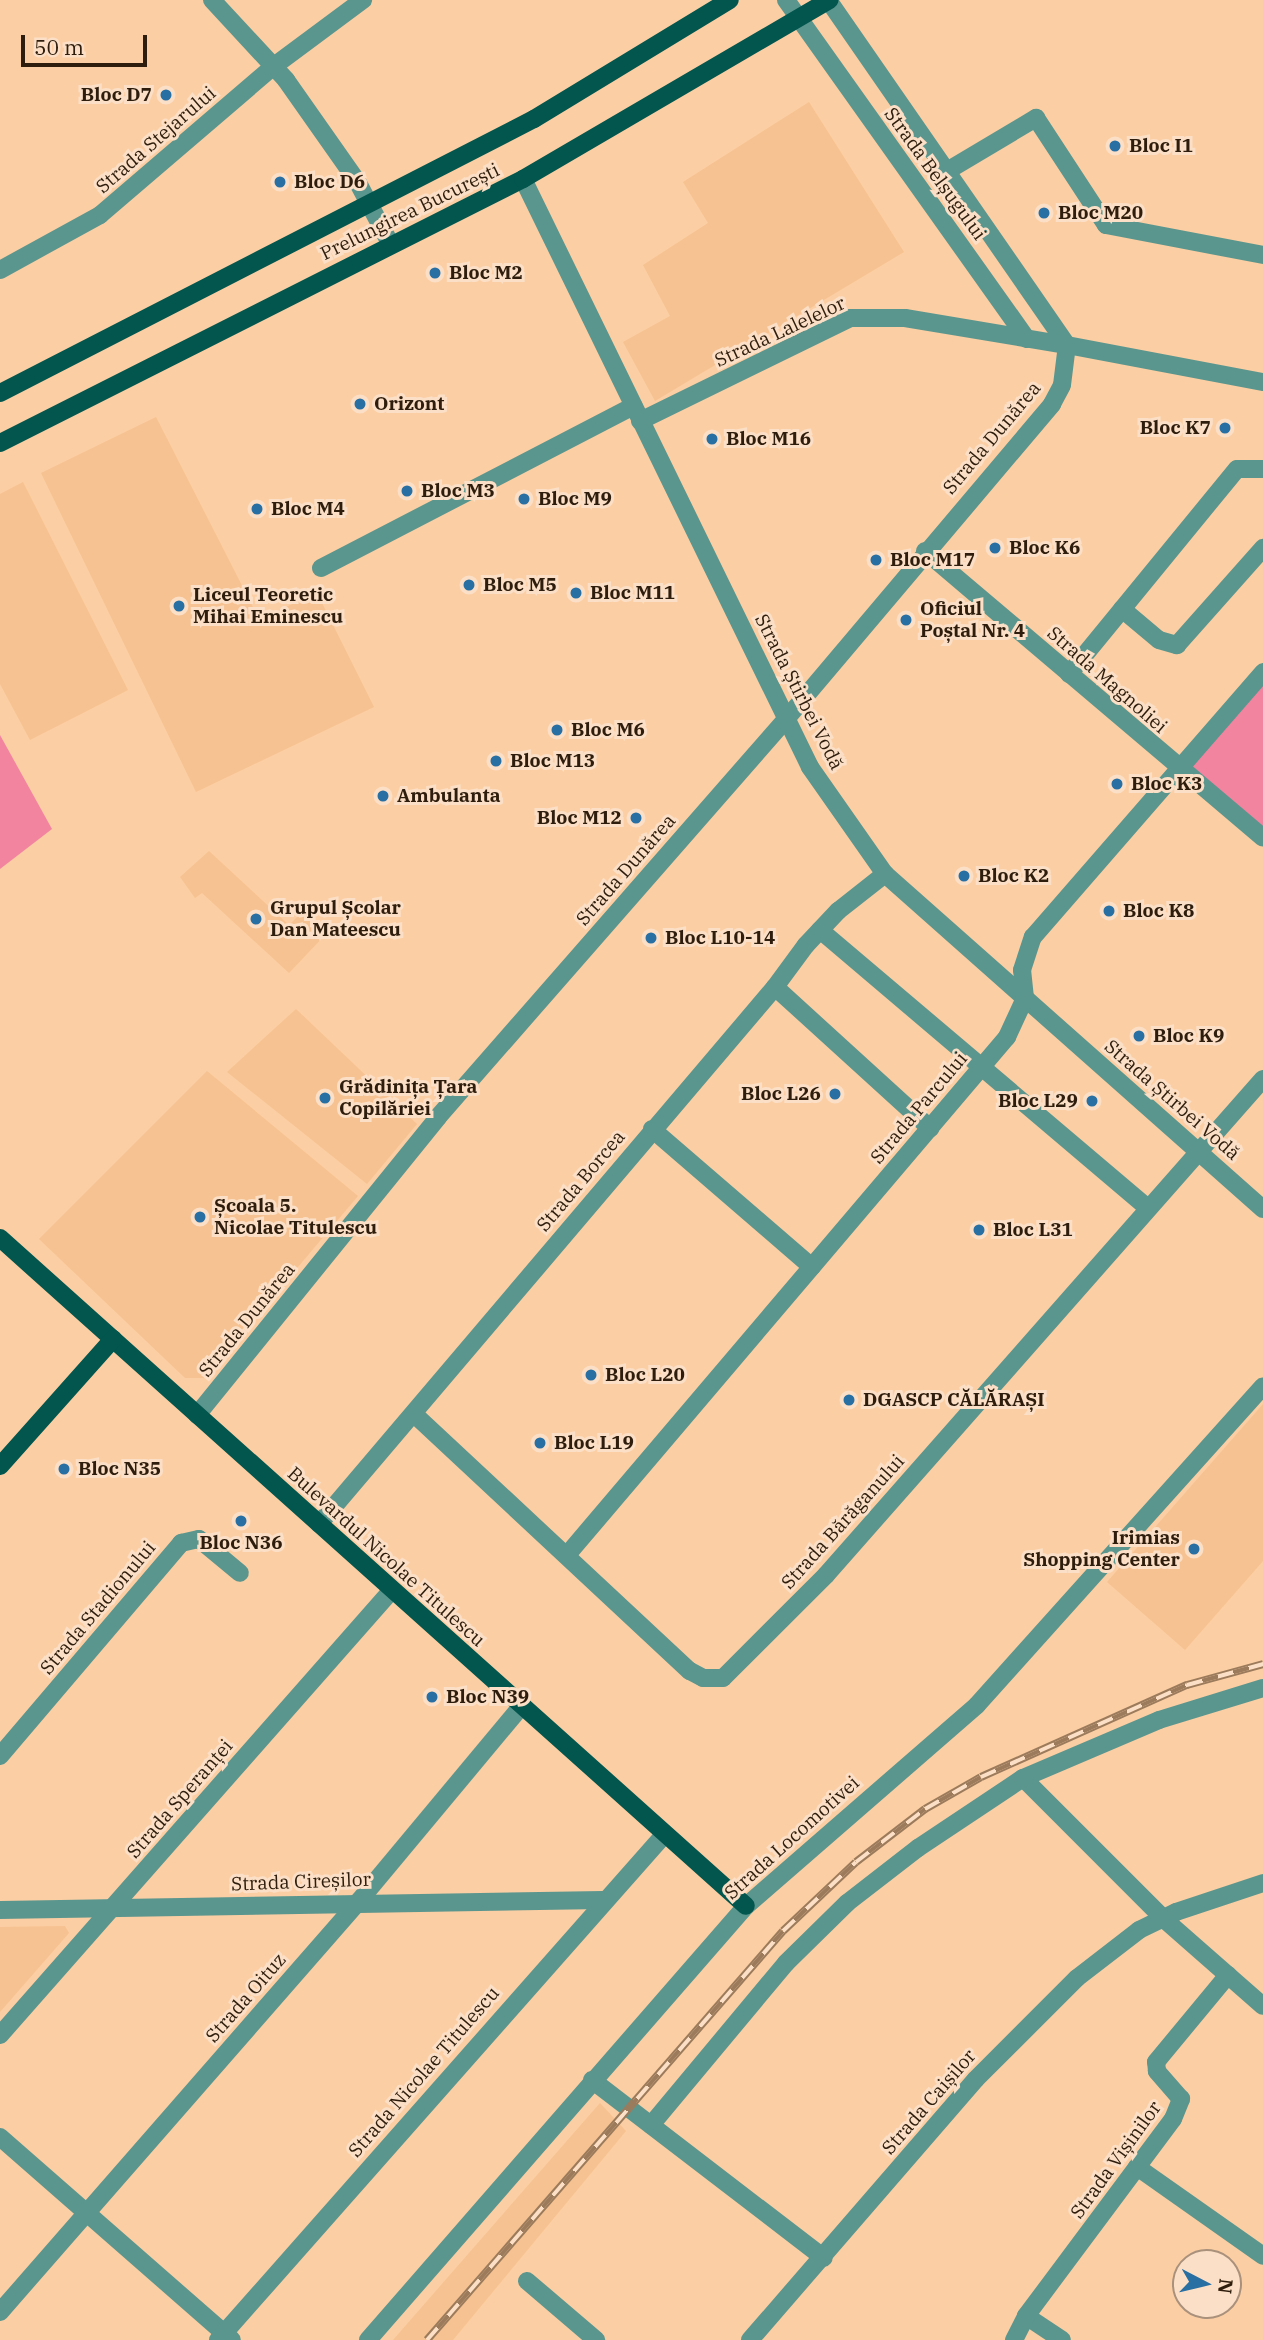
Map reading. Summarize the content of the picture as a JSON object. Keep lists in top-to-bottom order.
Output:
{
  "streets": {
    "main road": ["Prelungirea București", "Bulevardul Nicolae Titulescu"],
    "street": [
      "Strada Stejarului",
      "Strada Belșugului",
      "Strada Lalelelor",
      "Strada Dunărea",
      "Strada Magnoliei",
      "Strada Știrbei Vodă",
      "Strada Parcului",
      "Strada Borcea",
      "Strada Bărăganului",
      "Strada Stadionului",
      "Strada Speranței",
      "Strada Locomotivei",
      "Strada Cireșilor",
      "Strada Oituz",
      "Strada Nicolae Titulescu",
      "Strada Caișilor",
      "Strada Vișinilor"
    ]
  },
  "crossings": [
    ["Strada Belșugului", "Prelungirea București"],
    ["Strada Belșugului", "Strada Lalelelor"],
    ["Strada Belșugului", "Strada Dunărea"],
    ["Prelungirea București", "Strada Știrbei Vodă"],
    ["Strada Lalelelor", "Strada Știrbei Vodă"],
    ["Strada Dunărea", "Strada Magnoliei"],
    ["Strada Dunărea", "Strada Știrbei Vodă"],
    ["Strada Dunărea", "Bulevardul Nicolae Titulescu"],
    ["Strada Magnoliei", "Strada Parcului"],
    ["Strada Știrbei Vodă", "Strada Parcului"],
    ["Strada Știrbei Vodă", "Strada Borcea"],
    ["Strada Știrbei Vodă", "Strada Bărăganului"],
    ["Strada Parcului", "Strada Bărăganului"],
    ["Strada Borcea", "Strada Bărăganului"],
    ["Strada Borcea", "Bulevardul Nicolae Titulescu"],
    ["Bulevardul Nicolae Titulescu", "Strada Speranței"],
    ["Bulevardul Nicolae Titulescu", "Strada Locomotivei"],
    ["Bulevardul Nicolae Titulescu", "Strada Oituz"],
    ["Bulevardul Nicolae Titulescu", "Strada Nicolae Titulescu"],
    ["Strada Speranței", "Strada Cireșilor"],
    ["Strada Cireșilor", "Strada Oituz"],
    ["Strada Cireșilor", "Strada Nicolae Titulescu"]
  ],
  "places": [
    "Bloc D7",
    "Bloc I1",
    "Bloc D6",
    "Bloc M20",
    "Bloc M2",
    "Orizont",
    "Bloc K7",
    "Bloc M16",
    "Bloc M3",
    "Bloc M9",
    "Bloc M4",
    "Bloc K6",
    "Bloc M17",
    "Bloc M5",
    "Bloc M11",
    "Liceul Teoretic Mihai Eminescu",
    "Oficiul Poștal Nr. 4",
    "Bloc M6",
    "Bloc M13",
    "Bloc K3",
    "Ambulanta",
    "Bloc M12",
    "Bloc K2",
    "Bloc K8",
    "Grupul Școlar Dan Mateescu",
    "Bloc L10-14",
    "Bloc K9",
    "Bloc L26",
    "Grădinița Țara Copilăriei",
    "Bloc L29",
    "Școala 5. Nicolae Titulescu",
    "Bloc L31",
    "Bloc L20",
    "DGASCP CĂLĂRAȘI",
    "Bloc L19",
    "Bloc N35",
    "Bloc N36",
    "Irimias Shopping Center",
    "Bloc N39"
  ],
  "scale_bar": "50 m",
  "north": "right"
}
